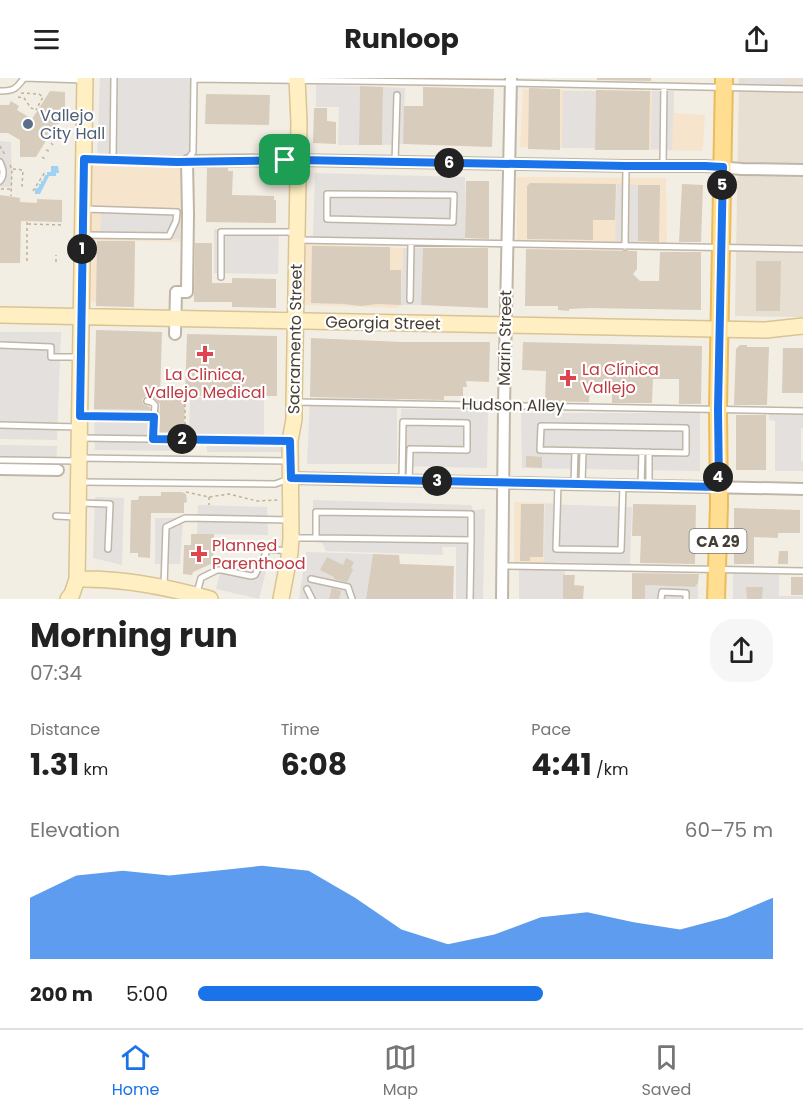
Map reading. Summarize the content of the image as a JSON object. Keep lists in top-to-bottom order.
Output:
{
  "streets": {
    "main road": ["Georgia Street", "Sacramento Street", "CA 29"],
    "street": ["Marin Street"],
    "lane": ["Hudson Alley"]
  },
  "crossings": [
    ["Georgia Street", "Marin Street"],
    ["Georgia Street", "Sacramento Street"],
    ["Georgia Street", "CA 29"],
    ["Marin Street", "Hudson Alley"],
    ["Sacramento Street", "Hudson Alley"],
    ["Hudson Alley", "CA 29"]
  ],
  "places": {
    "other": ["Vallejo City Hall"],
    "health": ["La Clinica, Vallejo Medical", "La Clínica Vallejo", "Planned Parenthood"]
  },
  "page": {
    "header": "Runloop",
    "pins": [
      "6",
      "5",
      "1",
      "2",
      "4",
      "3"
    ],
    "heading": ["Morning run", "07:34"],
    "stats": [
      ["Distance", "1.31 km"],
      ["Time", "6:08"],
      ["Pace", "4:41 /km"]
    ],
    "chart": ["Elevation", "60–75 m"],
    "list": [
      {
        "name": "200 m",
        "note": "5:00"
      }
    ],
    "tabs": ["Home", "Map", "Saved"]
  }
}
